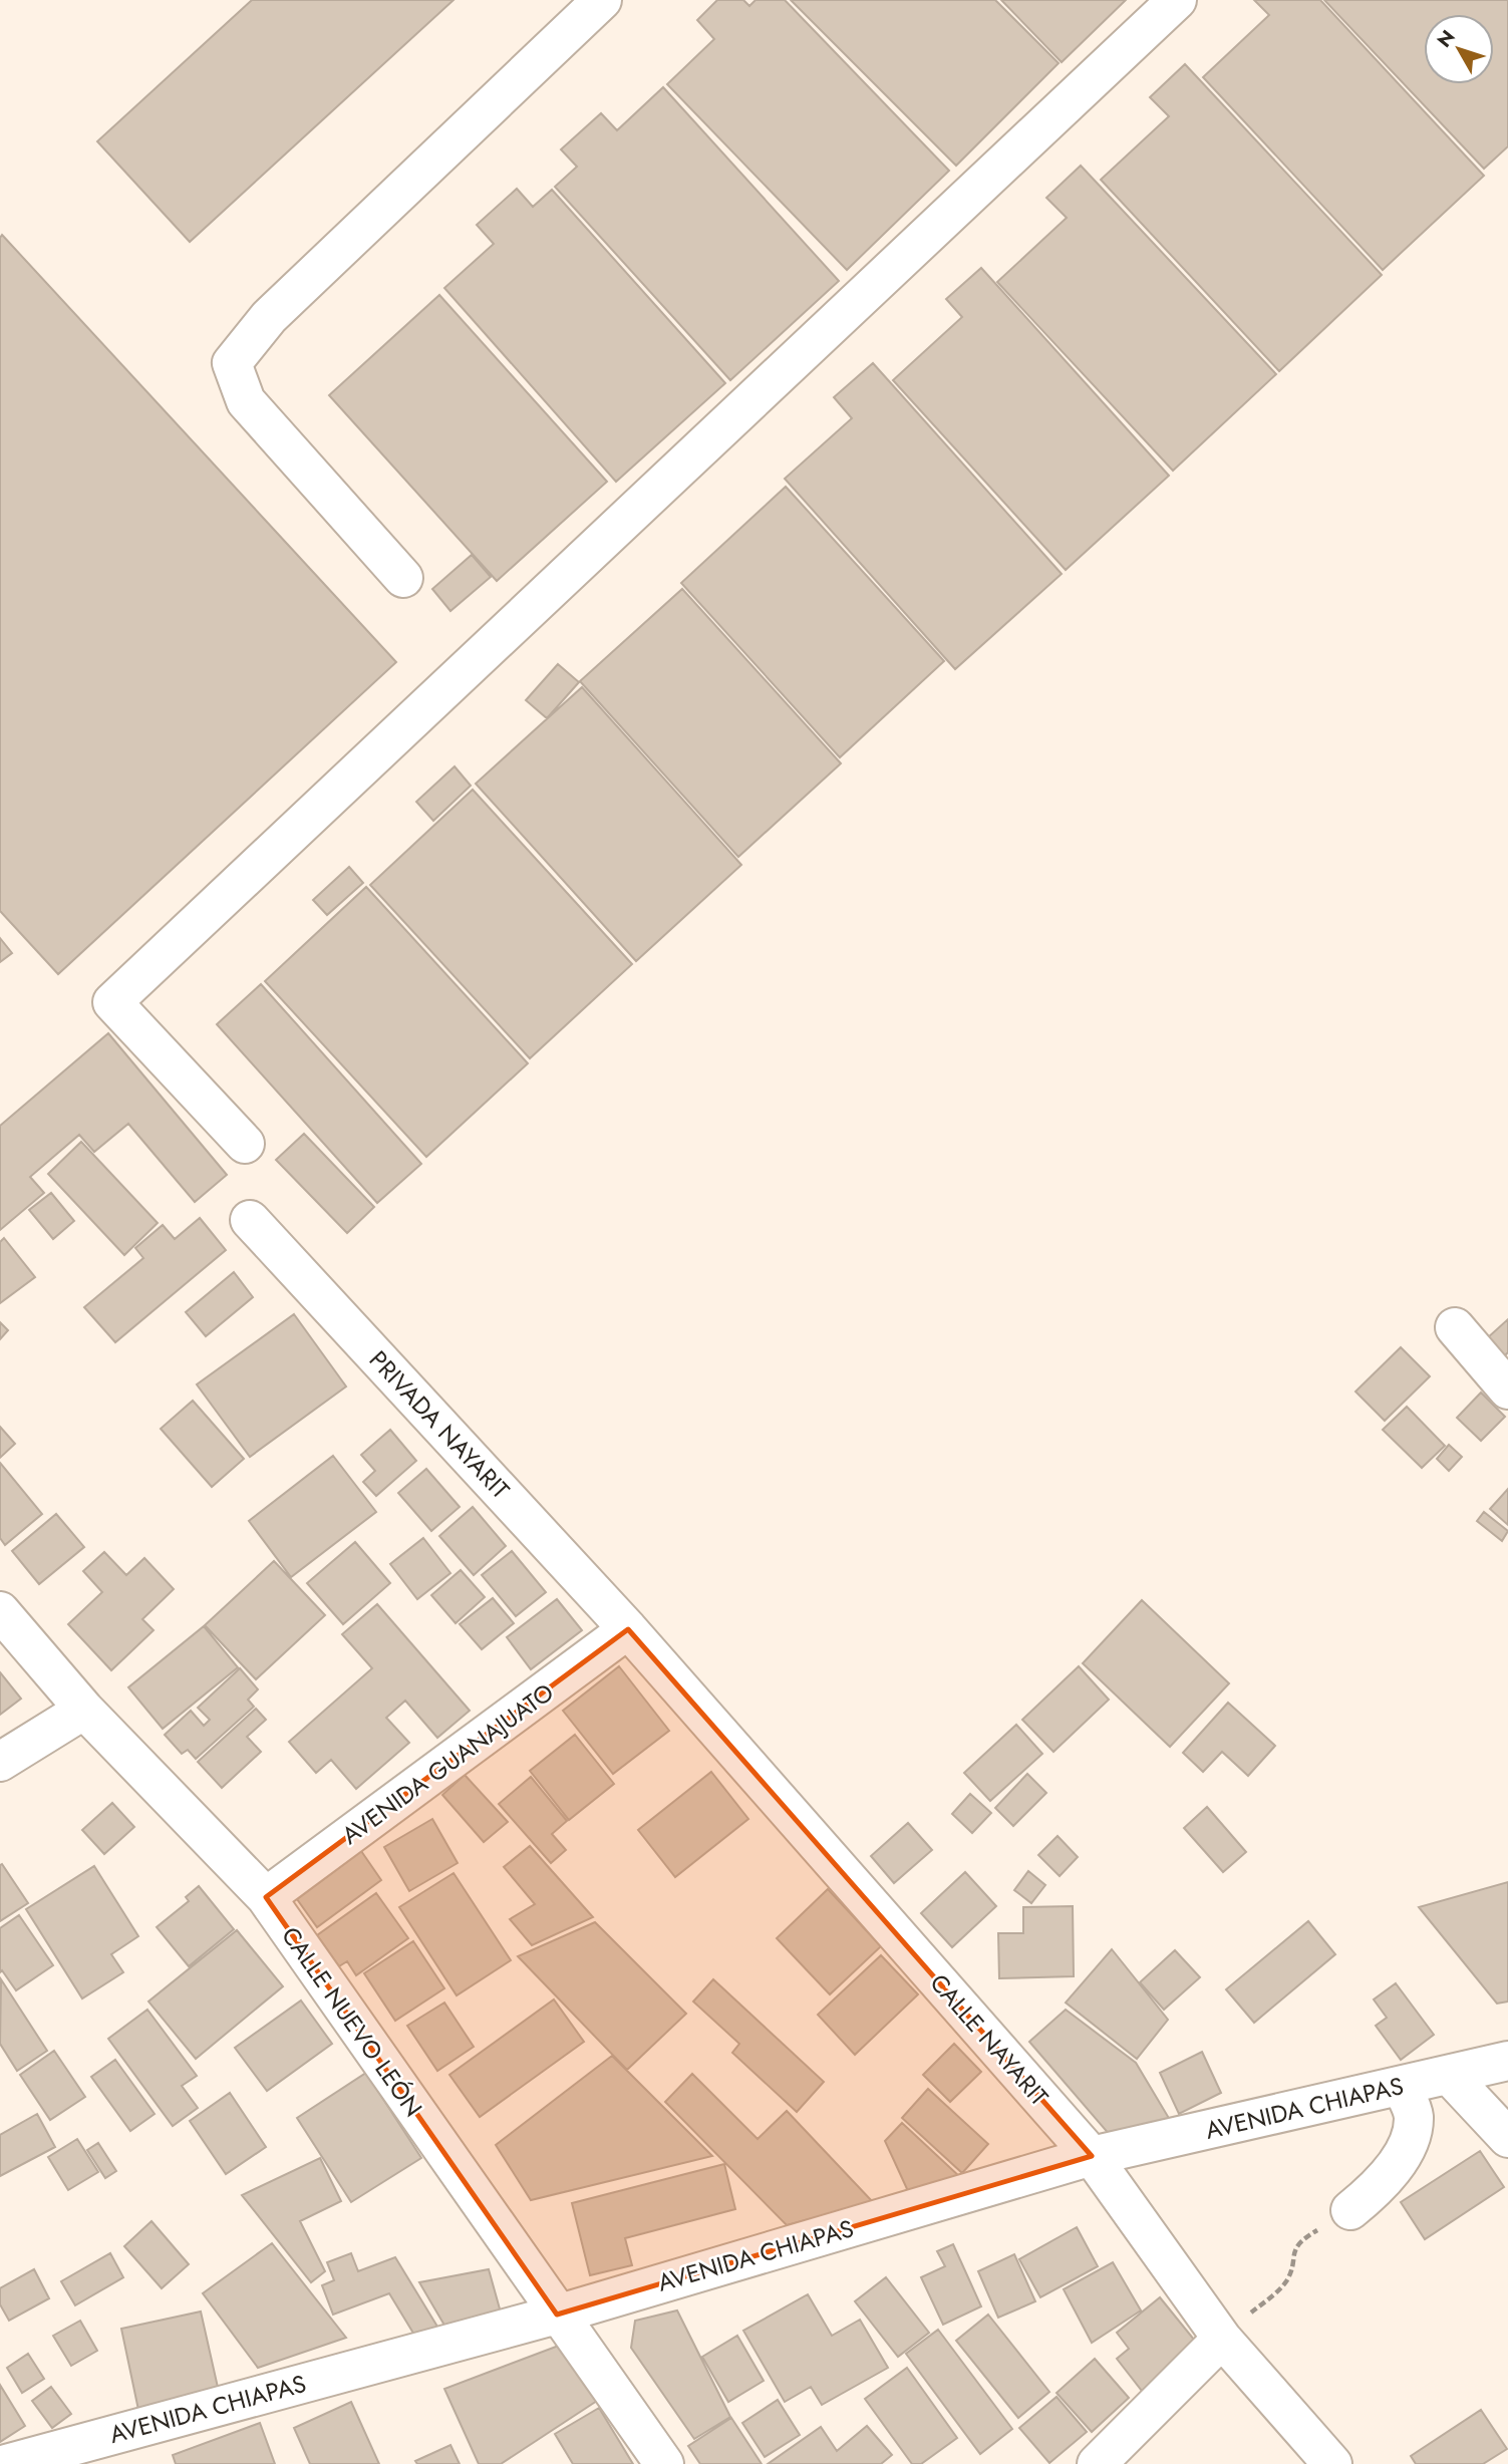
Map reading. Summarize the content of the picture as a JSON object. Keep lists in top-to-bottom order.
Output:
{
  "streets": {
    "street": [
      "PRIVADA NAYARIT",
      "AVENIDA GUANAJUATO",
      "CALLE NUEVO LEÓN",
      "CALLE NAYARIT",
      "AVENIDA CHIAPAS"
    ]
  },
  "crossings": [
    ["PRIVADA NAYARIT", "AVENIDA GUANAJUATO"],
    ["PRIVADA NAYARIT", "CALLE NAYARIT"],
    ["AVENIDA GUANAJUATO", "CALLE NUEVO LEÓN"],
    ["AVENIDA GUANAJUATO", "CALLE NAYARIT"],
    ["CALLE NUEVO LEÓN", "AVENIDA CHIAPAS"],
    ["CALLE NAYARIT", "AVENIDA CHIAPAS"]
  ],
  "north": "top left"
}
